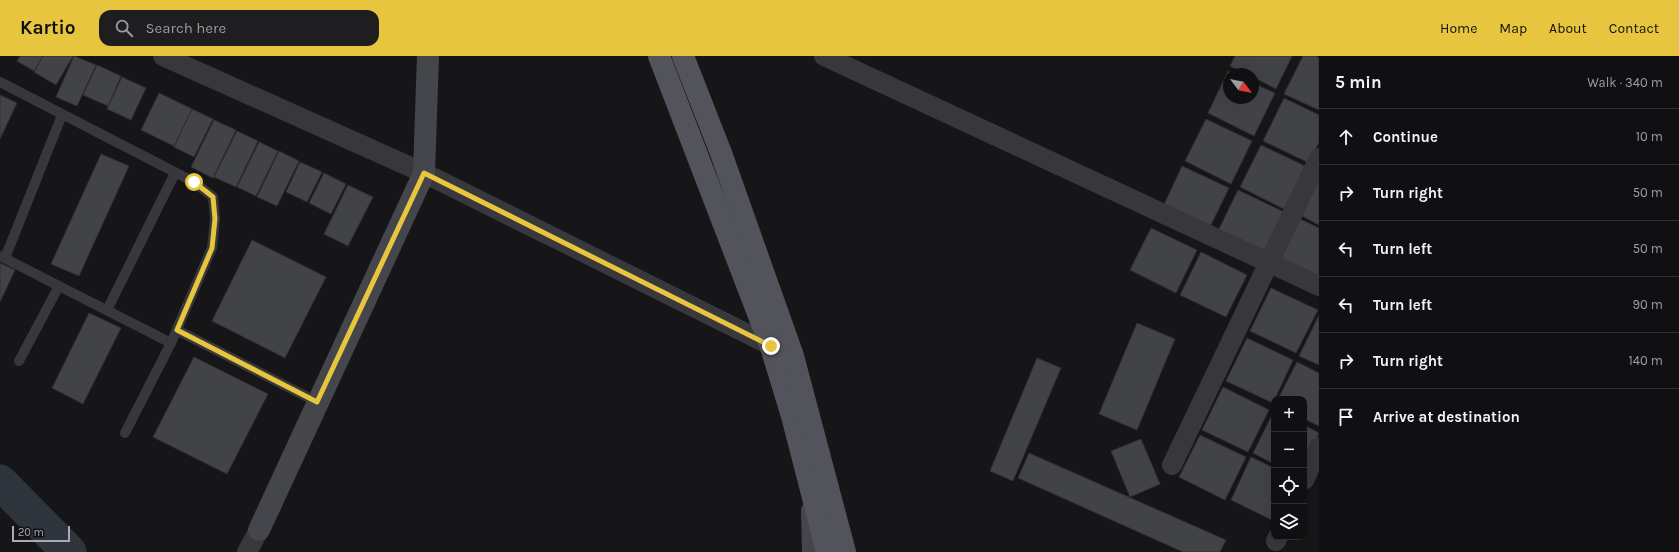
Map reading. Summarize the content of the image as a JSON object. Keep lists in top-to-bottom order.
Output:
{
  "scale_bar": "20 m",
  "north": "bottom right",
  "page": {
    "header": "Kartio",
    "search": "Search here",
    "nav": [
      "Home",
      "Map",
      "About",
      "Contact"
    ],
    "heading": ["5 min", "Walk · 340 m"],
    "list": [
      ["Continue", "10 m"],
      ["Turn right", "50 m"],
      ["Turn left", "50 m"],
      ["Turn left", "90 m"],
      ["Turn right", "140 m"],
      "Arrive at destination"
    ],
    "map_buttons": ["+", "−"],
    "scale": "20 m"
  }
}
